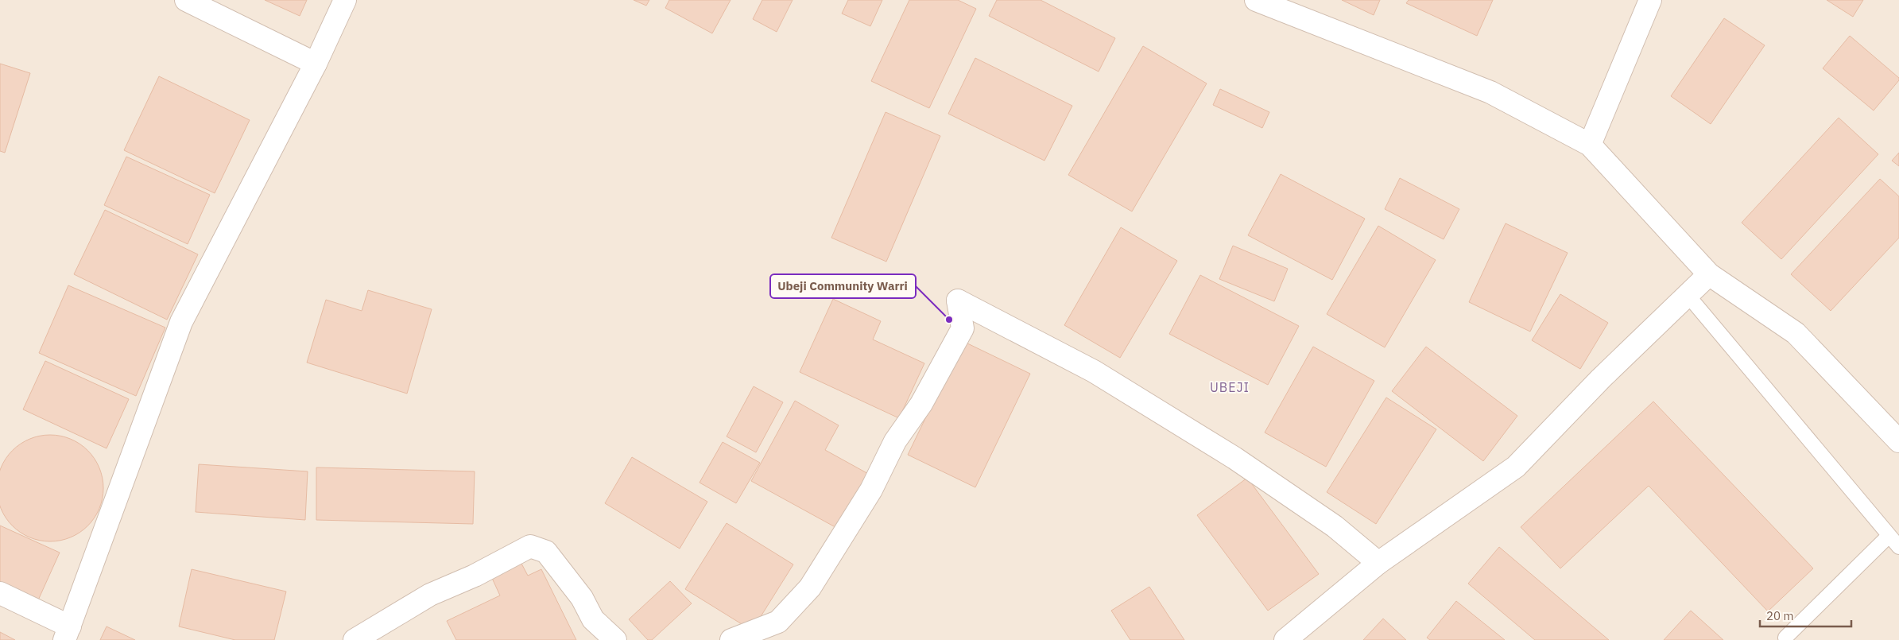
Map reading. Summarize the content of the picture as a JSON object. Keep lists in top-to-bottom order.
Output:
{
  "districts": ["UBEJI"],
  "places": ["Ubeji Community Warri"],
  "scale_bar": "20 m"
}
